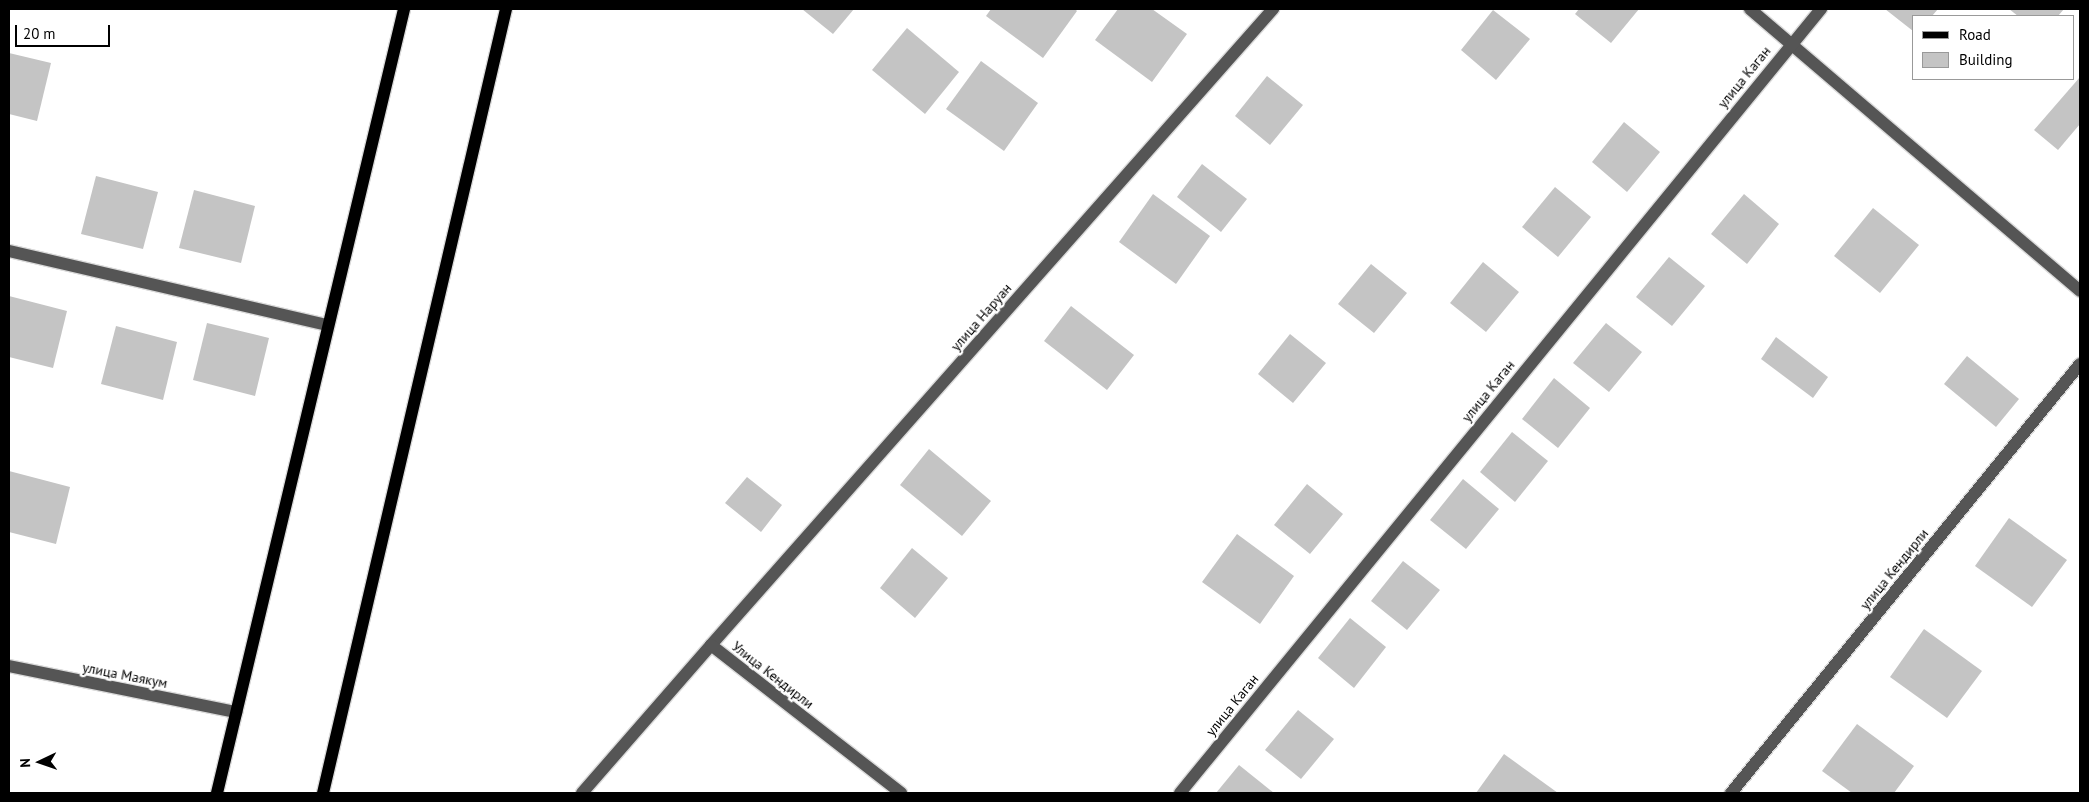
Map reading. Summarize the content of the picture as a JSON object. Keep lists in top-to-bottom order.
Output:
{
  "streets": {
    "street": [
      "улица Каган",
      "улица Наруан",
      "улица Кендирли",
      "улица Маякум",
      "Улица Кендирли"
    ]
  },
  "crossings": [
    ["улица Наруан", "Улица Кендирли"]
  ],
  "legend": ["Road", "Building"],
  "scale_bar": "20 m",
  "north": "left"
}
